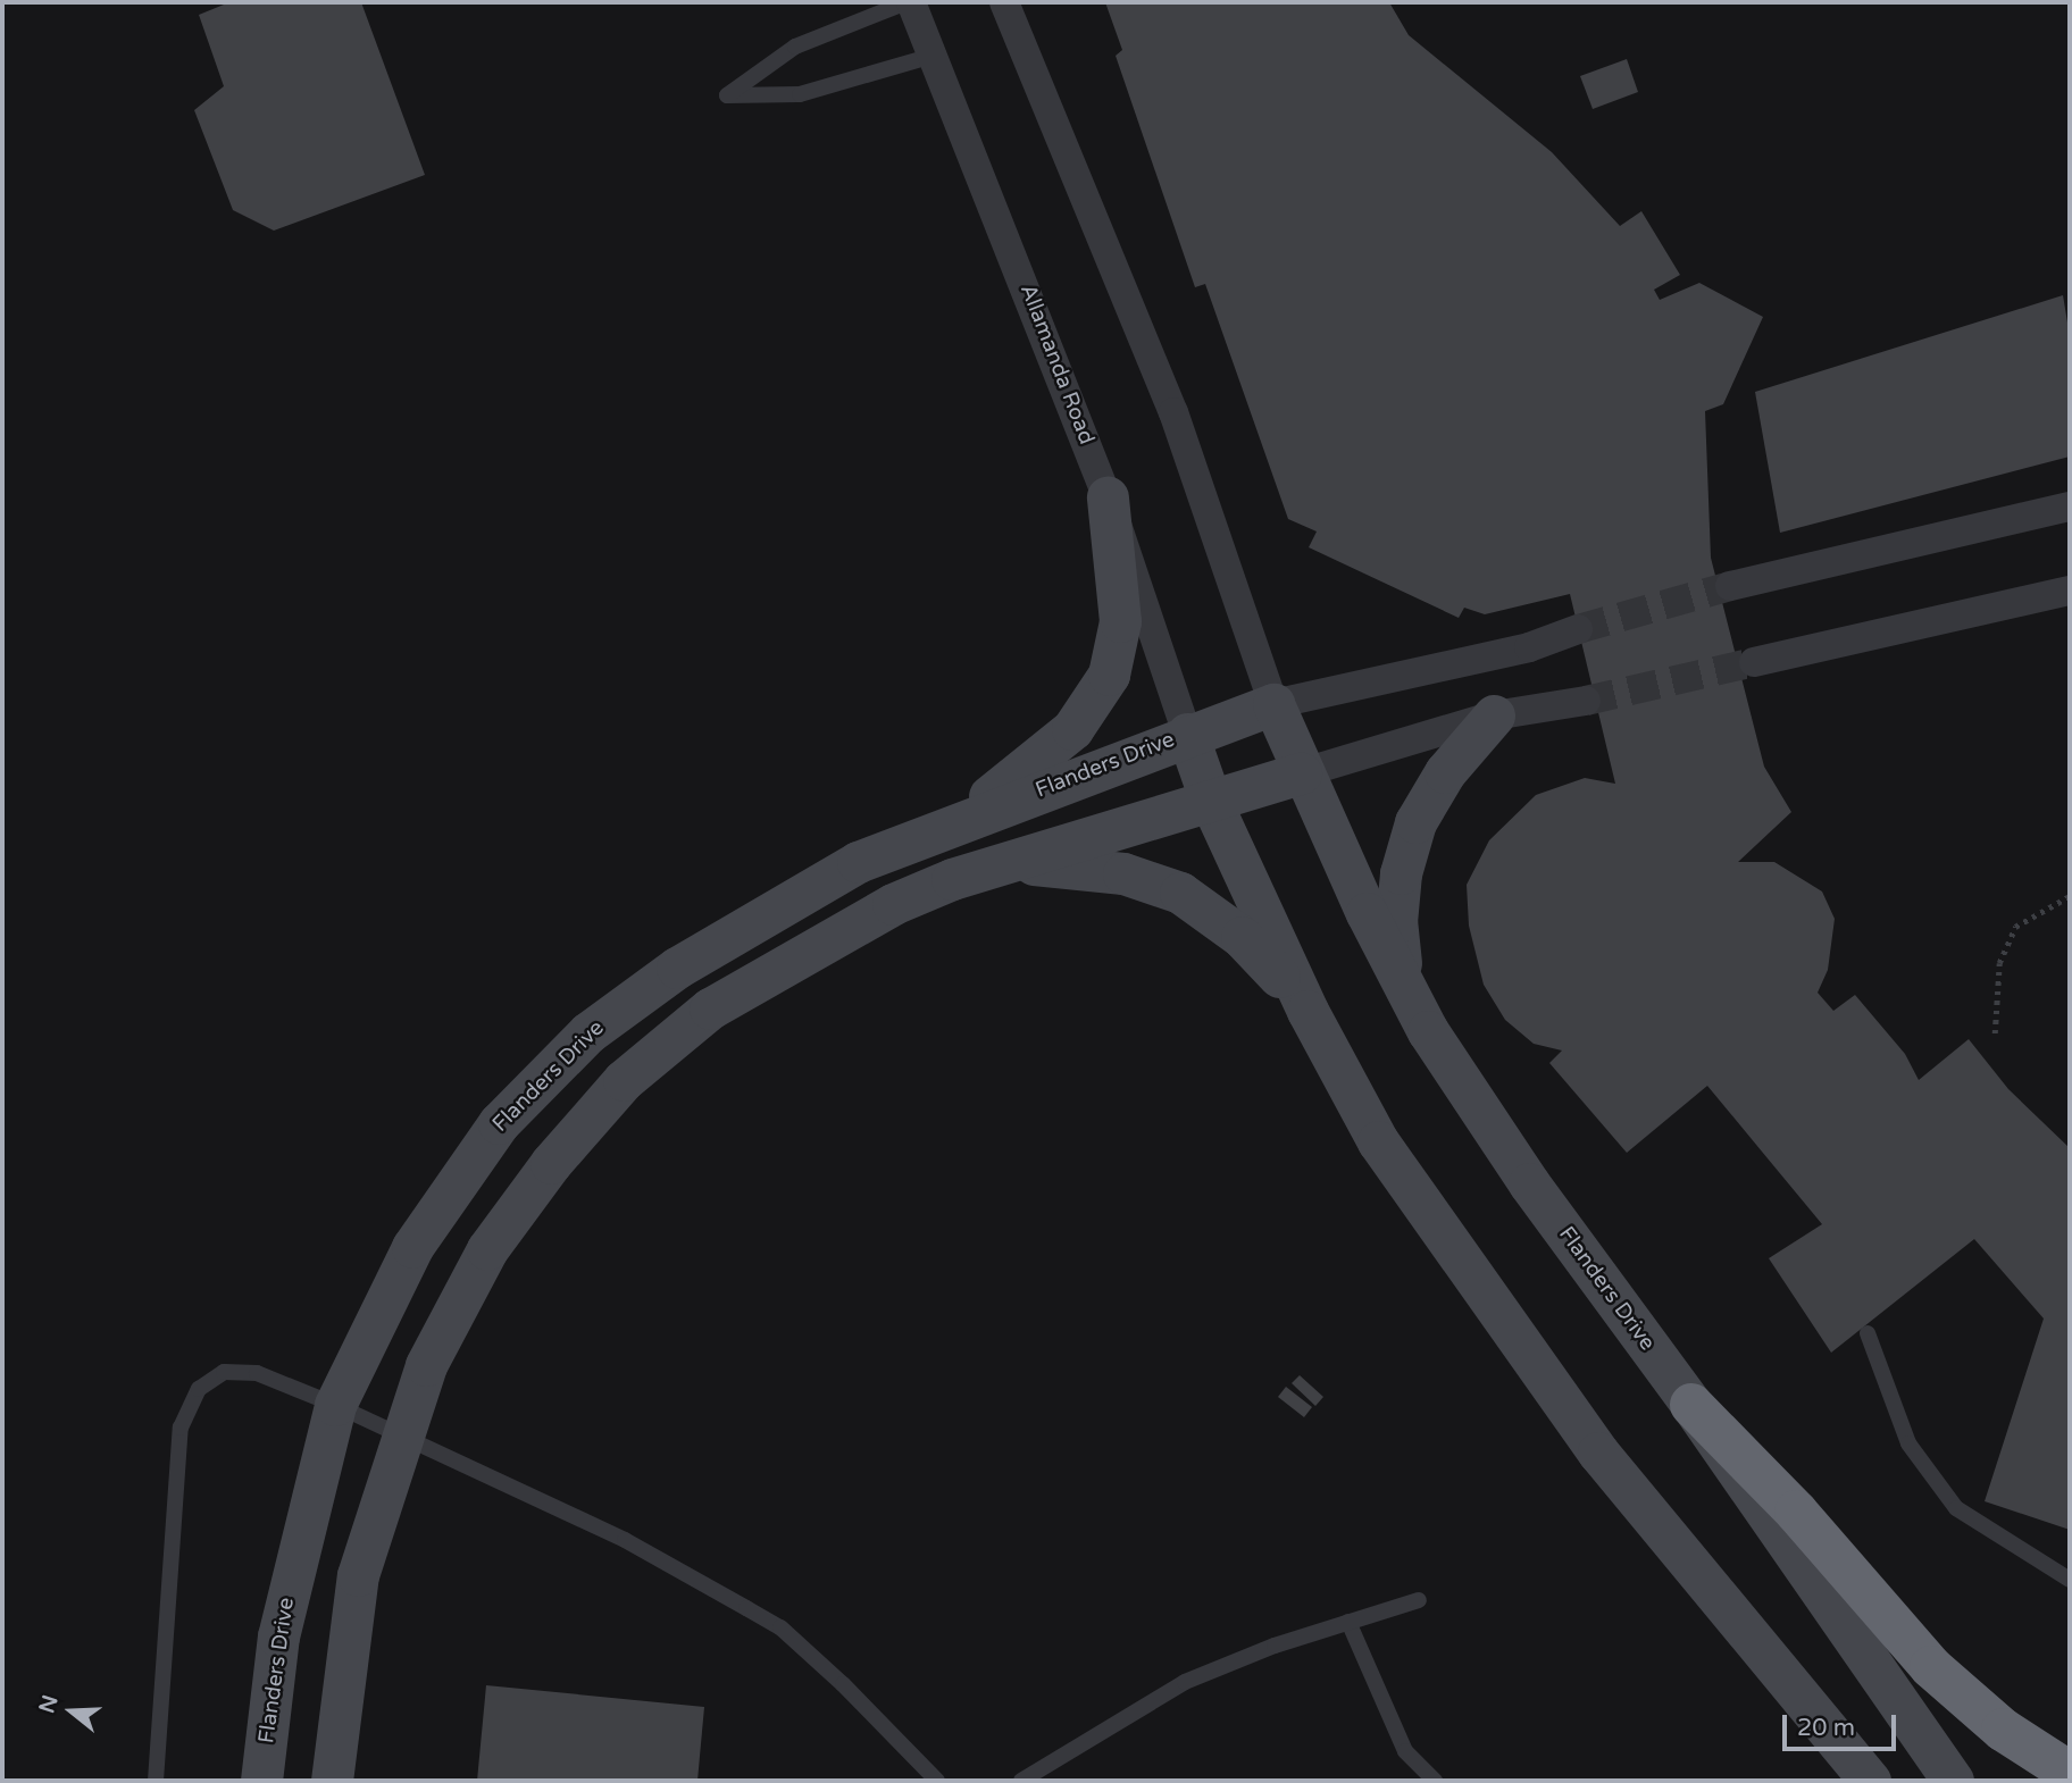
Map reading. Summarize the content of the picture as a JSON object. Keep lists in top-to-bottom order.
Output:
{
  "streets": {
    "street": ["Allamanda Road", "Flanders Drive"]
  },
  "crossings": [
    ["Allamanda Road", "Flanders Drive"]
  ],
  "scale_bar": "20 m",
  "north": "left"
}
